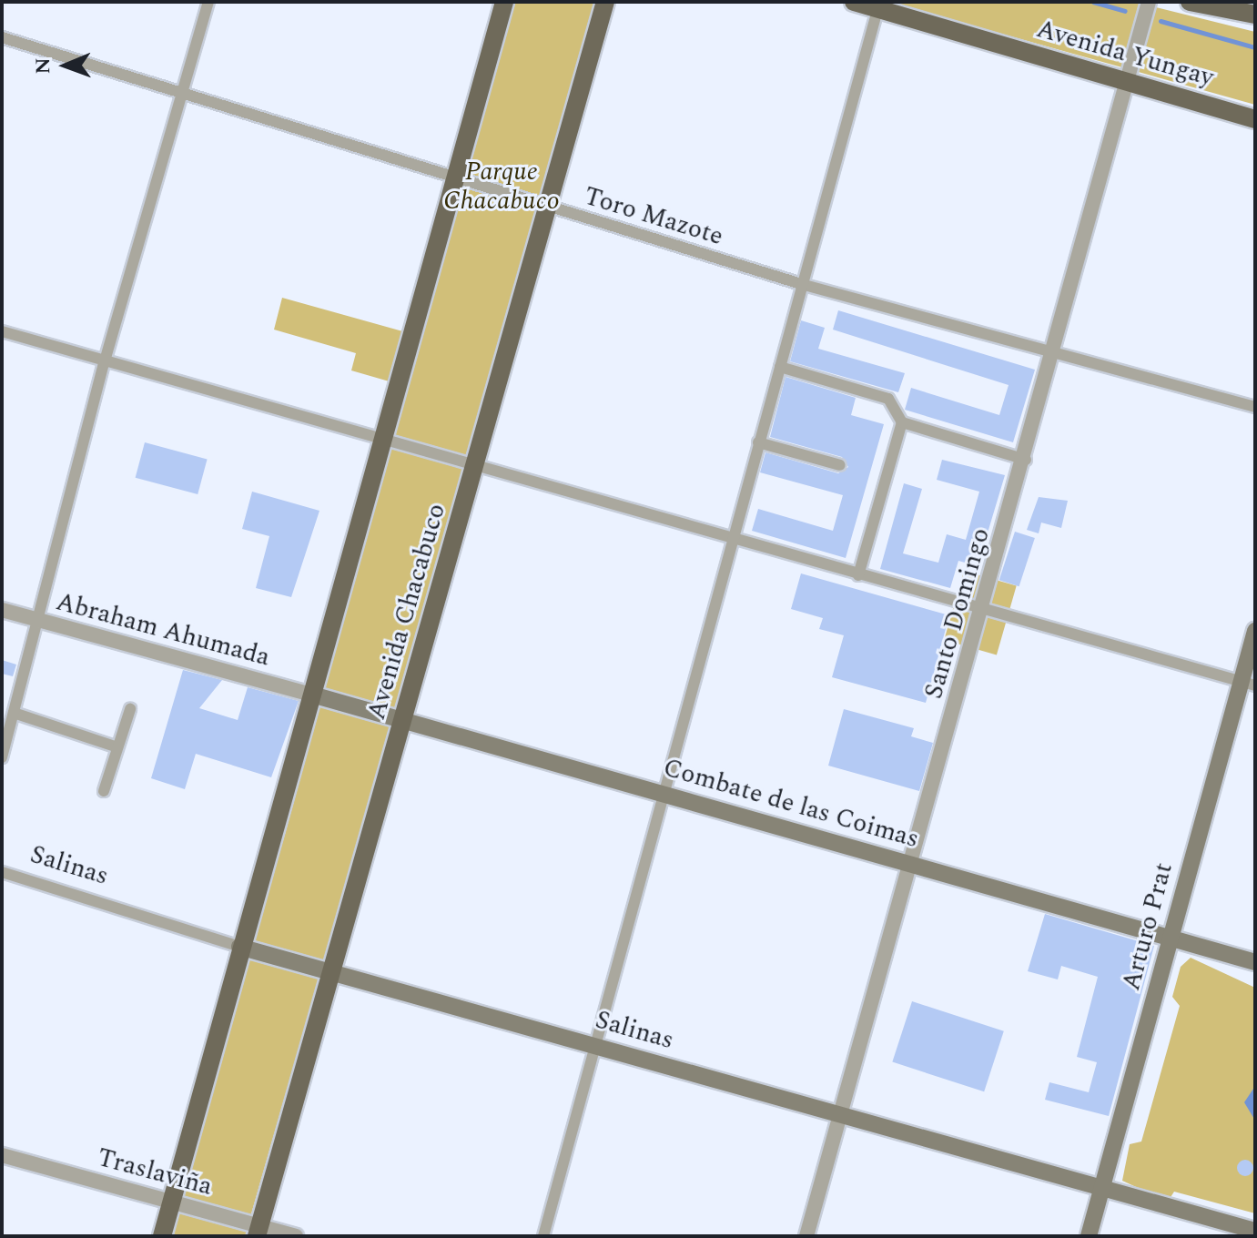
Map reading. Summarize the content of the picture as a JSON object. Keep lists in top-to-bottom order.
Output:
{
  "streets": {
    "main road": [
      "Avenida Yungay",
      "Avenida Chacabuco",
      "Combate de las Coimas",
      "Salinas",
      "Arturo Prat"
    ],
    "street": [
      "Toro Mazote",
      "Santo Domingo",
      "Abraham Ahumada",
      "Traslaviña"
    ]
  },
  "crossings": [
    ["Avenida Yungay", "Santo Domingo"],
    ["Toro Mazote", "Avenida Chacabuco"],
    ["Toro Mazote", "Santo Domingo"],
    ["Avenida Chacabuco", "Combate de las Coimas"],
    ["Avenida Chacabuco", "Salinas"],
    ["Avenida Chacabuco", "Traslaviña"],
    ["Santo Domingo", "Combate de las Coimas"],
    ["Santo Domingo", "Salinas"],
    ["Abraham Ahumada", "Combate de las Coimas"],
    ["Combate de las Coimas", "Arturo Prat"],
    ["Salinas", "Arturo Prat"]
  ],
  "parks": ["Parque Chacabuco"],
  "north": "left"
}
